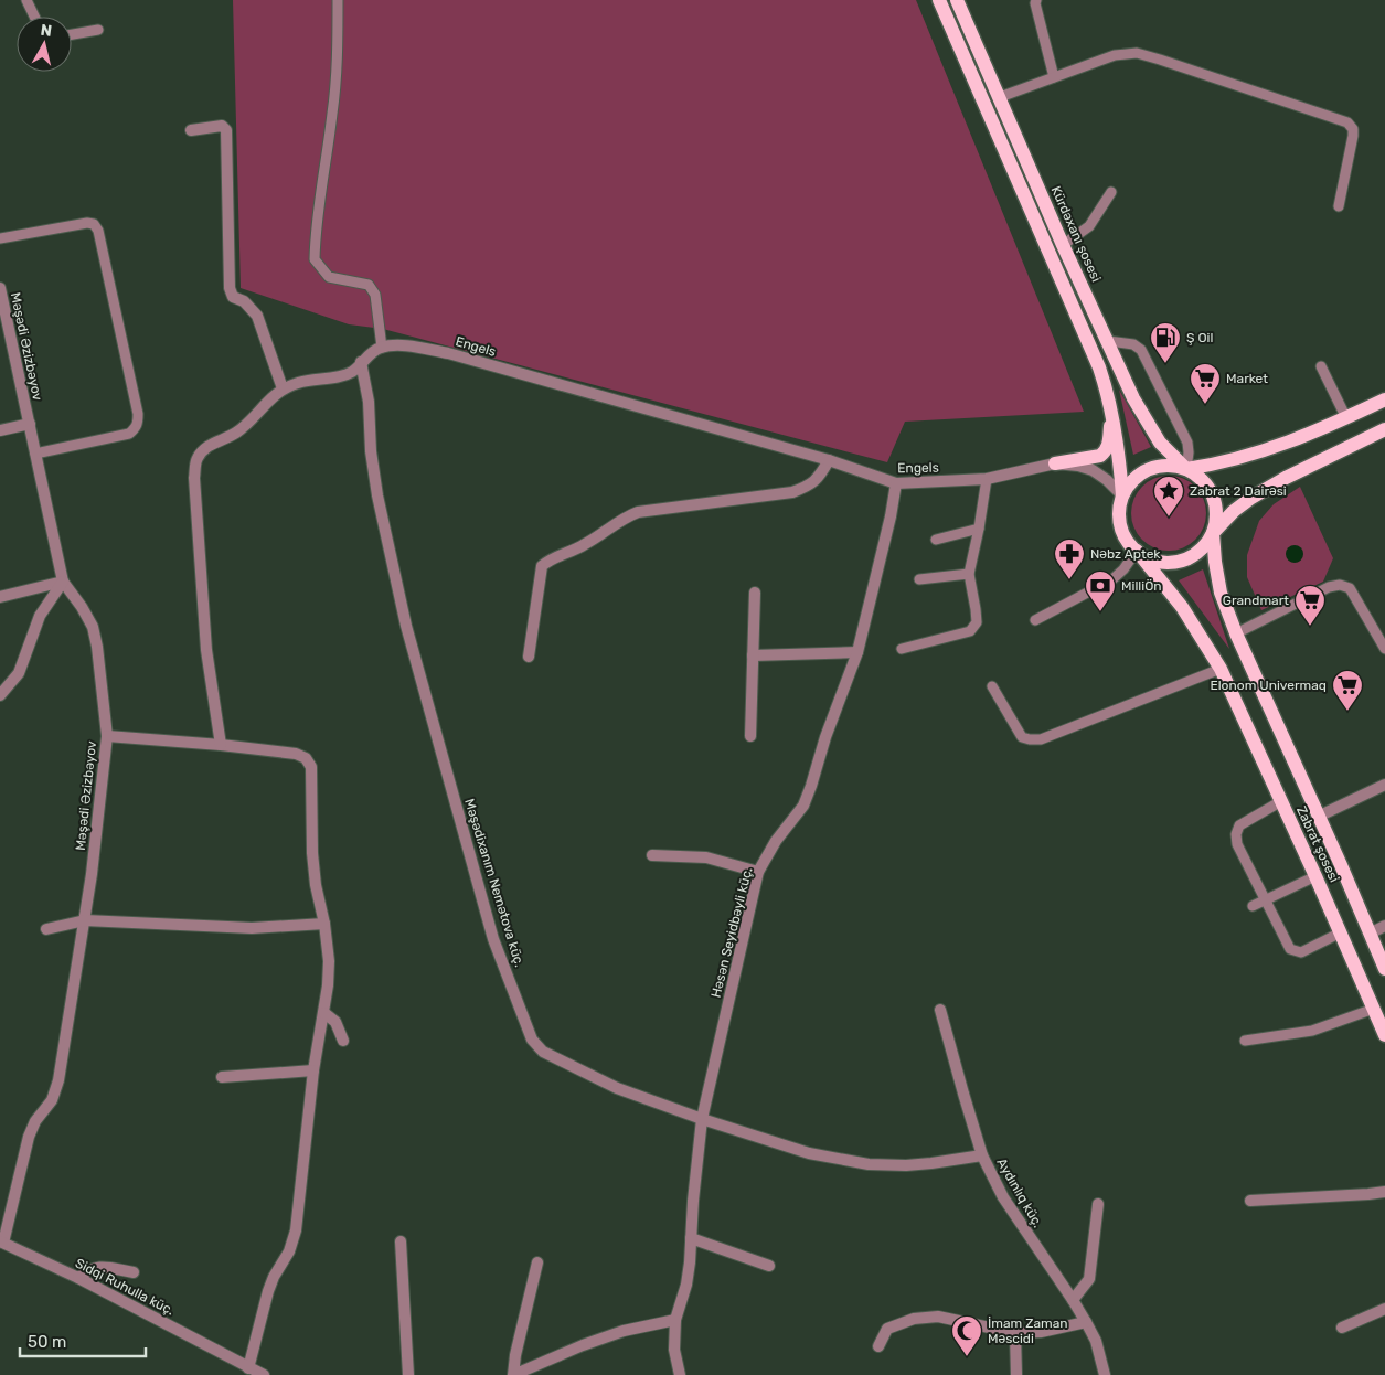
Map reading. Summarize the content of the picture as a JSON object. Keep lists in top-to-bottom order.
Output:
{
  "streets": {
    "main road": ["Kürdəxanı şosesi", "Zabrat şosesi"],
    "street": [
      "Məşədi Əzizbəyov",
      "Engels",
      "Məşədixanım Nemətova küç.",
      "Həsən Seyidbəyli küç.",
      "Aydınlıq küç.",
      "Sidqi Ruhulla küç."
    ]
  },
  "crossings": [
    ["Kürdəxanı şosesi", "Engels"],
    ["Kürdəxanı şosesi", "Zabrat şosesi"],
    ["Məşədi Əzizbəyov", "Sidqi Ruhulla küç."],
    ["Engels", "Zabrat şosesi"],
    ["Engels", "Həsən Seyidbəyli küç."],
    ["Məşədixanım Nemətova küç.", "Həsən Seyidbəyli küç."],
    ["Məşədixanım Nemətova küç.", "Aydınlıq küç."]
  ],
  "places": {
    "fuel station": ["Ş Oil"],
    "supermarket": ["Market", "Grandmart", "Elonom Univermaq"],
    "place": ["Zabrat 2 Dairəsi"],
    "pharmacy": ["Nəbz Aptek"],
    "bank": ["MilliÖn"],
    "mosque": ["İmam Zaman Məscidi"]
  },
  "scale_bar": "50 m",
  "north": "top"
}
